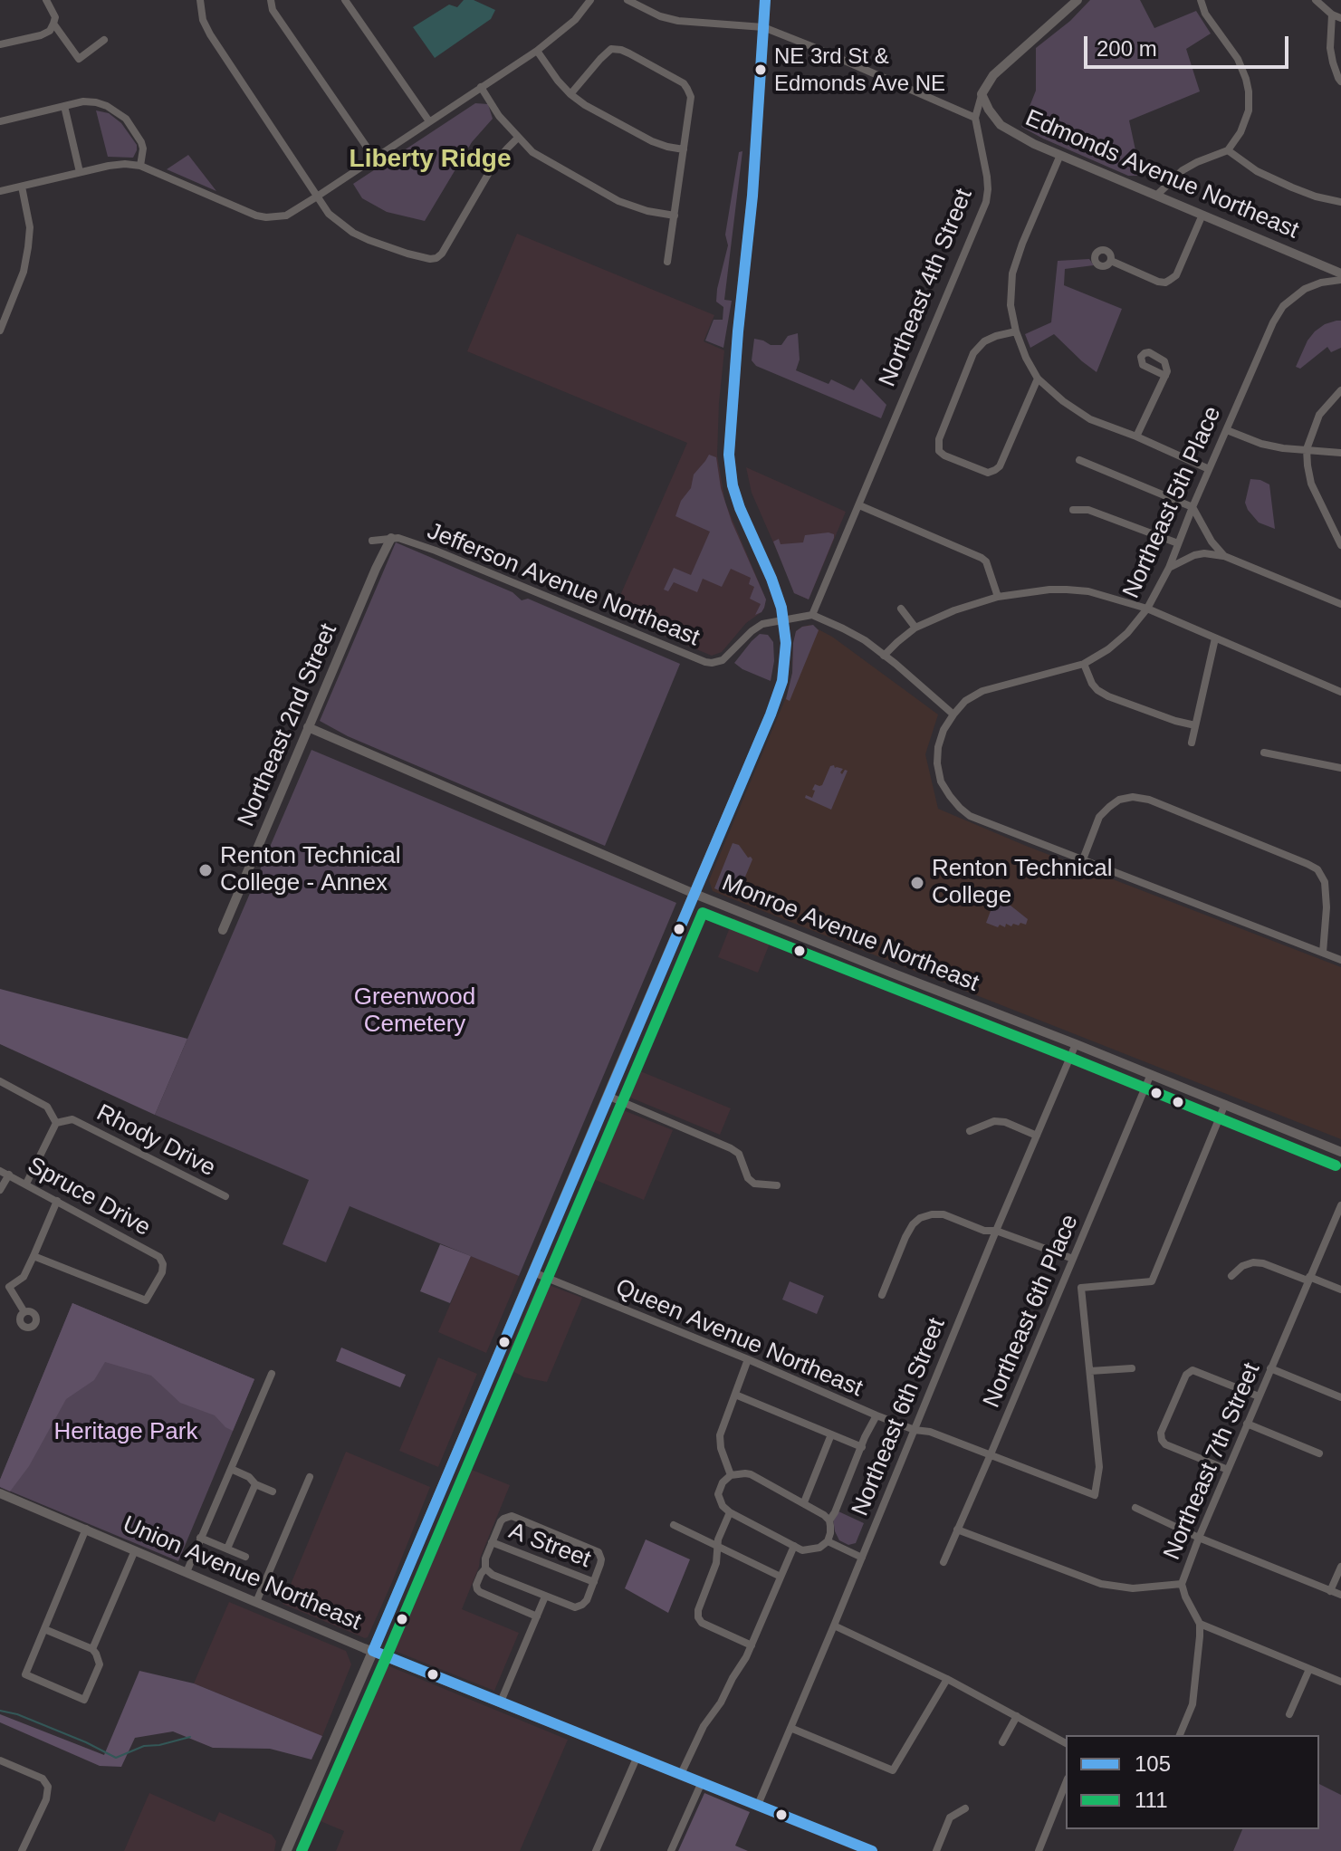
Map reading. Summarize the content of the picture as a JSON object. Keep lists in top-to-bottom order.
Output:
{
  "streets": {
    "street": [
      "Edmonds Avenue Northeast",
      "Northeast 4th Street",
      "Northeast 5th Place",
      "Jefferson Avenue Northeast",
      "Northeast 2nd Street",
      "Monroe Avenue Northeast",
      "Rhody Drive",
      "Spruce Drive",
      "Northeast 6th Place",
      "Queen Avenue Northeast",
      "Northeast 6th Street",
      "Northeast 7th Street",
      "A Street",
      "Union Avenue Northeast"
    ]
  },
  "crossings": [
    ["Edmonds Avenue Northeast", "Northeast 4th Street"],
    ["Northeast 4th Street", "Jefferson Avenue Northeast"],
    ["Jefferson Avenue Northeast", "Northeast 2nd Street"],
    ["Northeast 2nd Street", "Monroe Avenue Northeast"],
    ["Monroe Avenue Northeast", "Northeast 6th Place"],
    ["Monroe Avenue Northeast", "Northeast 6th Street"],
    ["Northeast 6th Place", "Queen Avenue Northeast"],
    ["Queen Avenue Northeast", "Northeast 6th Street"],
    ["Northeast 6th Street", "Union Avenue Northeast"]
  ],
  "districts": ["Liberty Ridge"],
  "parks": ["Greenwood Cemetery", "Heritage Park"],
  "places": ["NE 3rd St & Edmonds Ave NE", "Renton Technical College - Annex", "Renton Technical College"],
  "lines": ["transit line 105", "transit line 111"],
  "legend": ["105", "111"],
  "scale_bar": "200 m"
}
